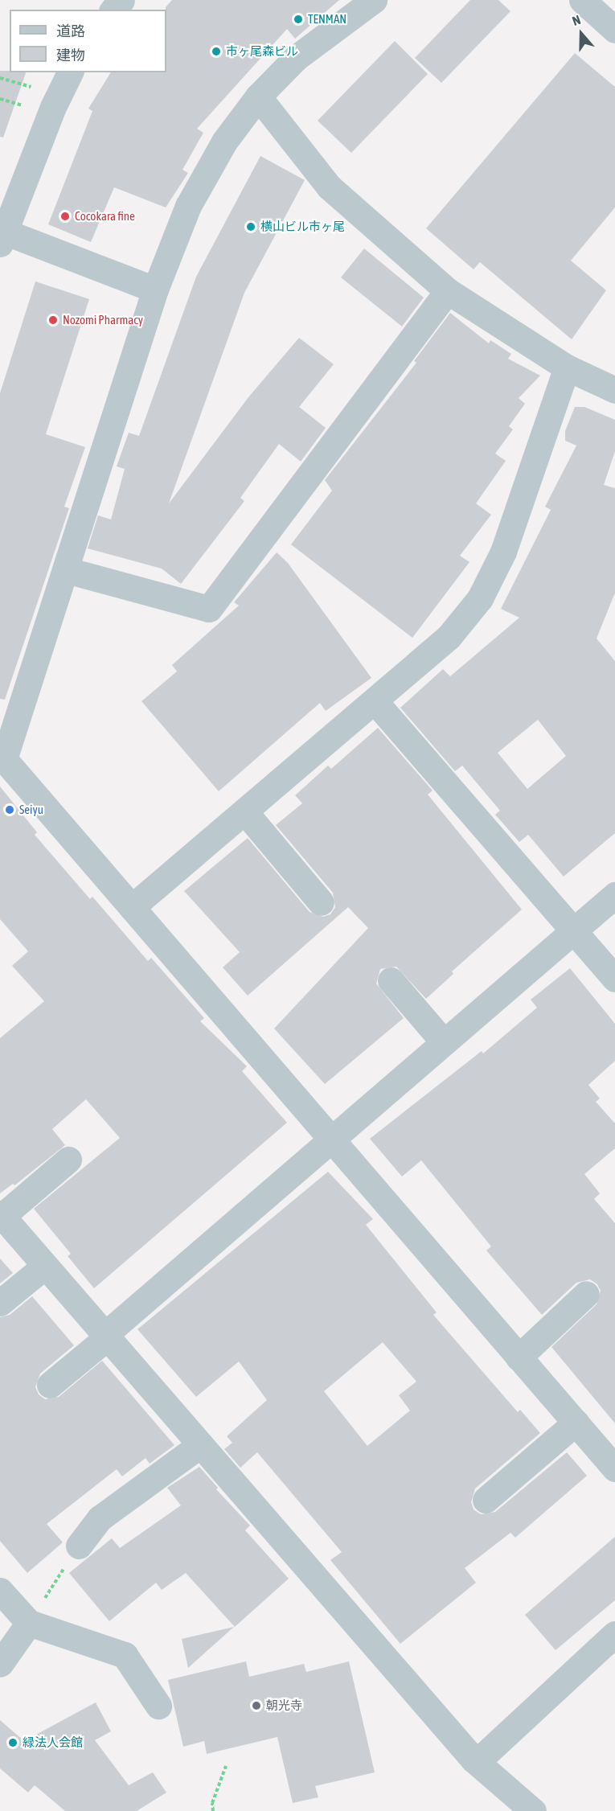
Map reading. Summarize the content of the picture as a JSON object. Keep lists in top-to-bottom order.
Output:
{
  "places": [
    "TENMAN",
    "市ヶ尾森ビル",
    "Cocokara fine",
    "横山ビル市ヶ尾",
    "Nozomi Pharmacy",
    "Seiyu",
    "朝光寺",
    "緑法人会館"
  ],
  "legend": ["道路", "建物"],
  "north": "top"
}
